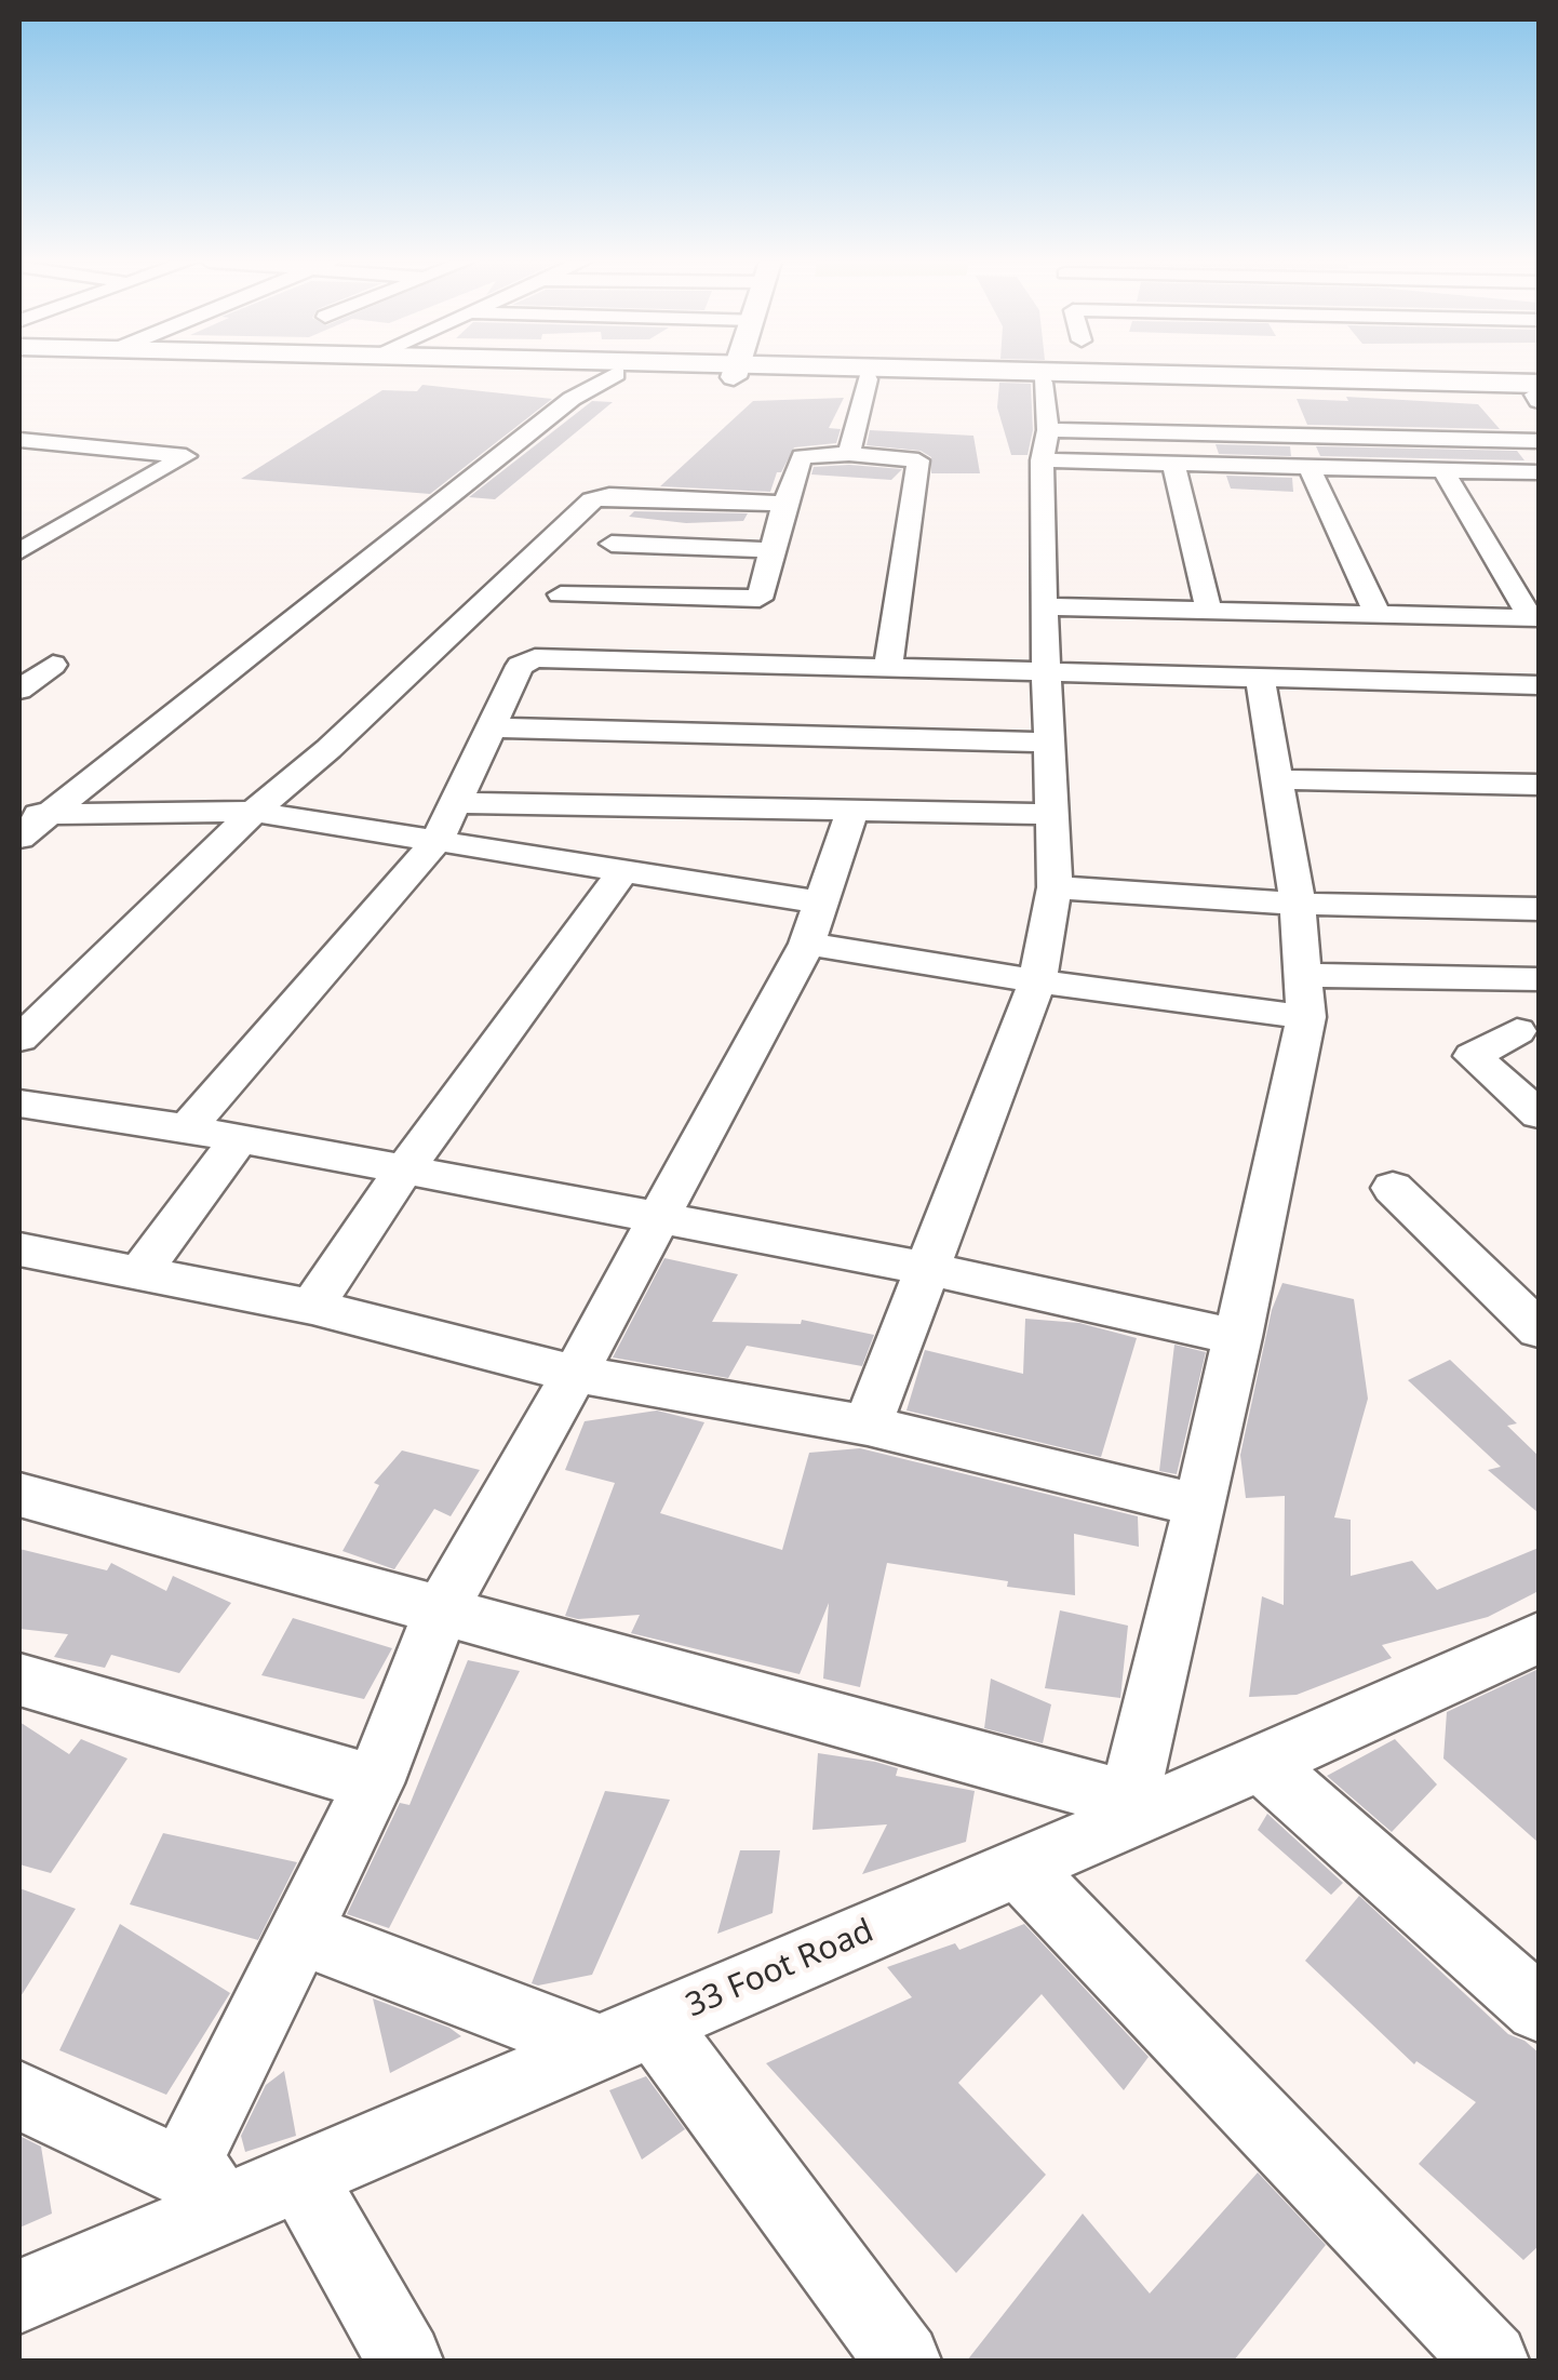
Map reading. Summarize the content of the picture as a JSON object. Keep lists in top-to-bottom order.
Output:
{
  "streets": {
    "street": ["33 Foot Road"]
  }
}
